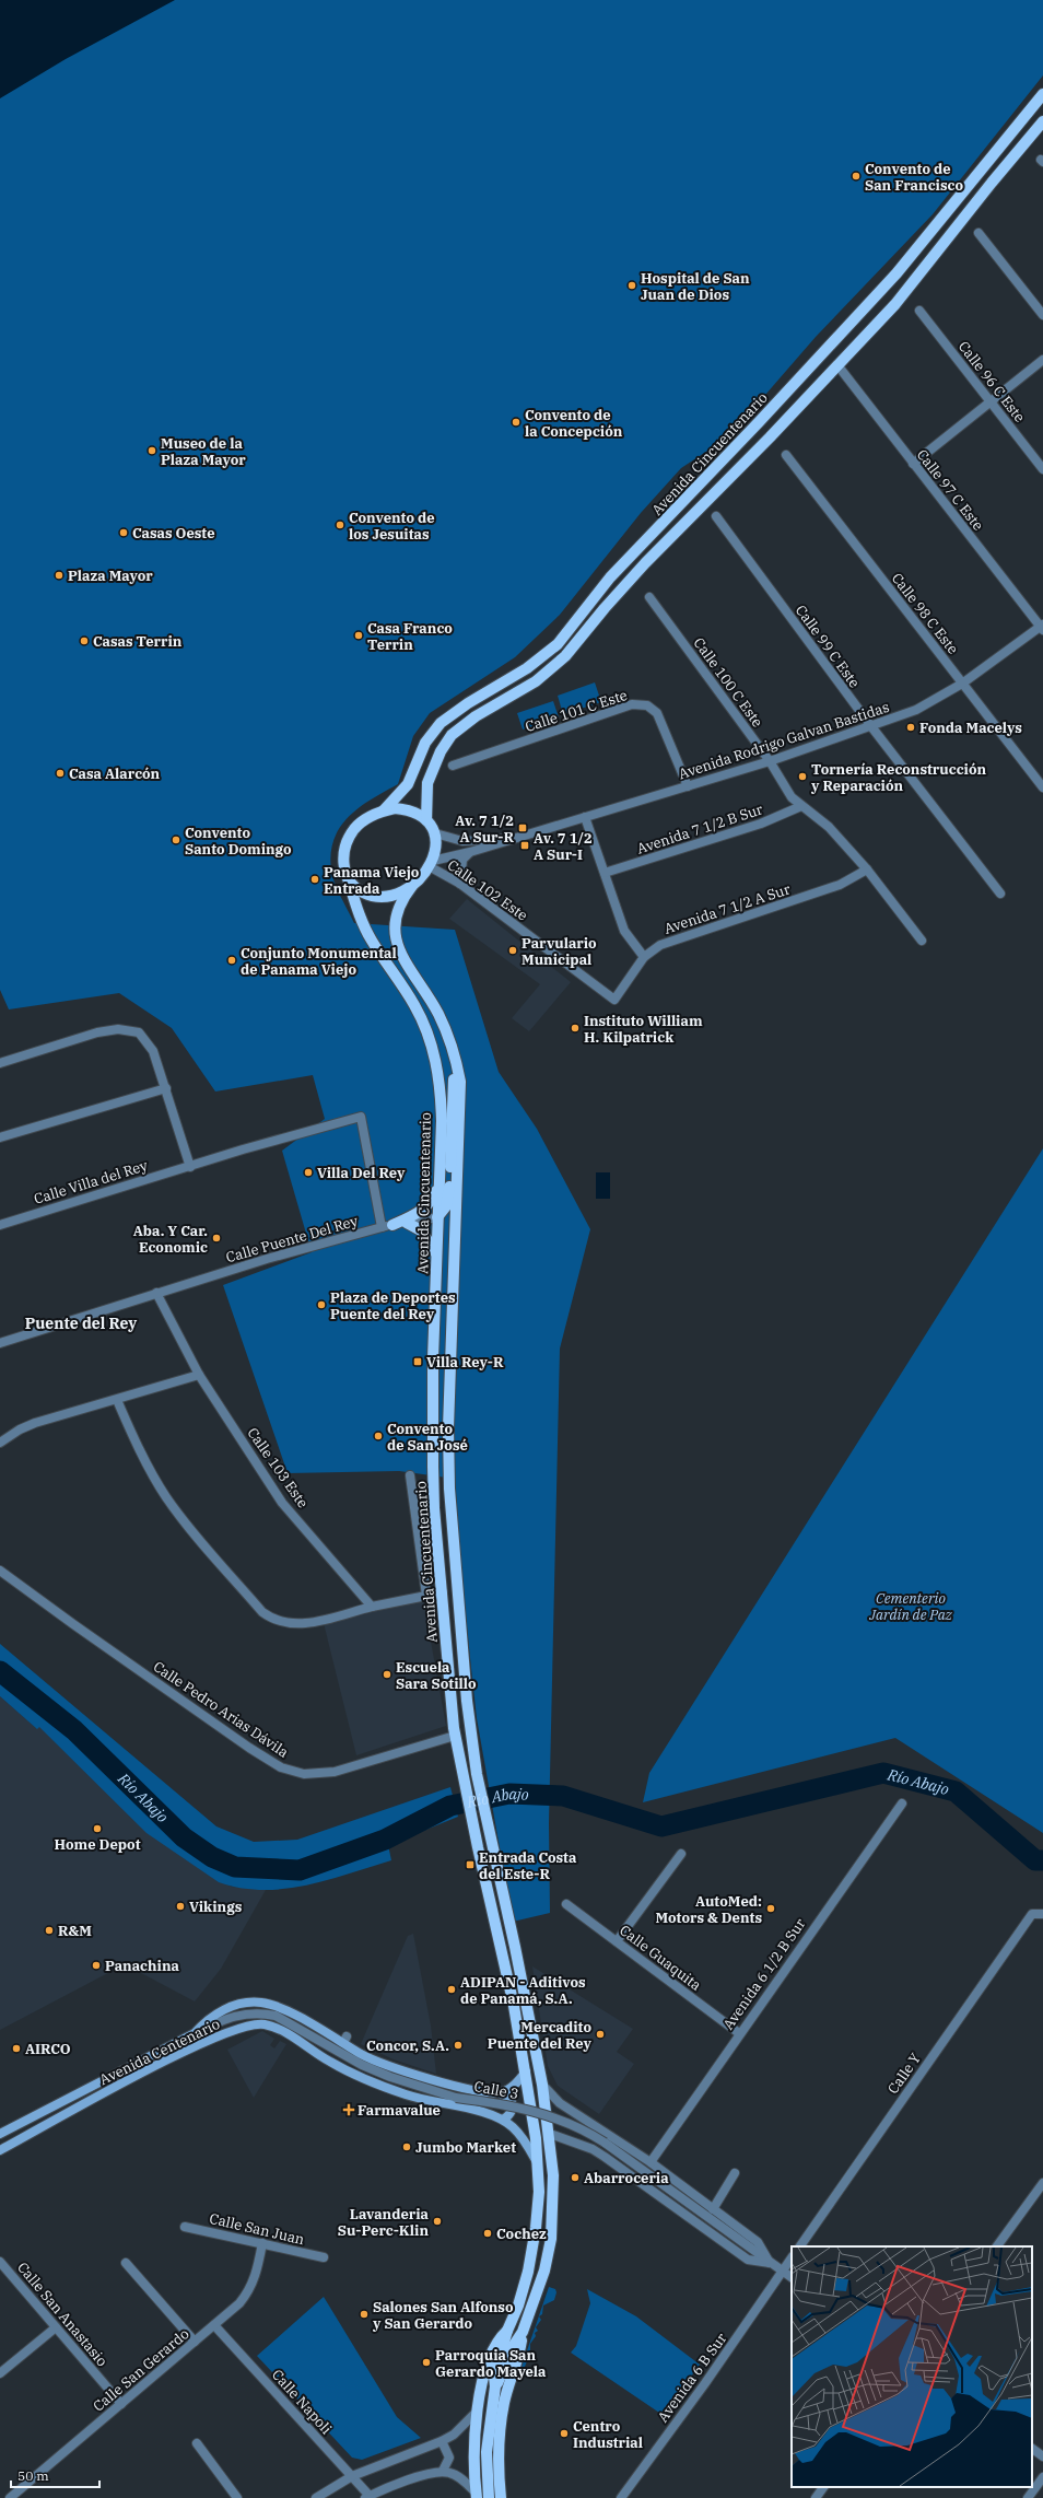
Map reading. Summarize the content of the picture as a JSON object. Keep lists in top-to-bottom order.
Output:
{
  "streets": {
    "main road": ["Avenida Cincuentenario", "Avenida Centenario"],
    "street": [
      "Calle 96 C Este",
      "Calle 97 C Este",
      "Calle 98 C Este",
      "Calle 99 C Este",
      "Calle 100 C Este",
      "Calle 101 C Este",
      "Avenida Rodrigo Galvan Bastidas",
      "Avenida 7 1/2 B Sur",
      "Calle 102 Este",
      "Avenida 7 1/2 A Sur",
      "Calle Villa del Rey",
      "Calle Puente Del Rey",
      "Calle 103 Este",
      "Calle Pedro Arias Dávila",
      "Calle Guaquita",
      "Avenida 6 1/2 B Sur",
      "Calle Y",
      "Calle 3",
      "Calle San Juan",
      "Calle San Anastasio",
      "Calle San Gerardo",
      "Avenida 6 B Sur",
      "Calle Napoli"
    ]
  },
  "crossings": [
    ["Avenida Cincuentenario", "Calle 97 C Este"],
    ["Avenida Cincuentenario", "Avenida Rodrigo Galvan Bastidas"],
    ["Avenida Cincuentenario", "Calle 102 Este"],
    ["Avenida Cincuentenario", "Calle Puente Del Rey"],
    ["Avenida Cincuentenario", "Calle Pedro Arias Dávila"],
    ["Avenida Cincuentenario", "Avenida Centenario"],
    ["Avenida Cincuentenario", "Calle 3"],
    ["Calle 97 C Este", "Avenida Rodrigo Galvan Bastidas"],
    ["Calle 98 C Este", "Avenida Rodrigo Galvan Bastidas"],
    ["Calle 99 C Este", "Avenida Rodrigo Galvan Bastidas"],
    ["Calle 100 C Este", "Avenida Rodrigo Galvan Bastidas"],
    ["Calle 100 C Este", "Avenida 7 1/2 B Sur"],
    ["Calle 100 C Este", "Avenida 7 1/2 A Sur"],
    ["Calle 101 C Este", "Avenida Rodrigo Galvan Bastidas"],
    ["Avenida Rodrigo Galvan Bastidas", "Calle 102 Este"],
    ["Calle 102 Este", "Avenida 7 1/2 A Sur"],
    ["Calle Villa del Rey", "Calle Puente Del Rey"],
    ["Calle Puente Del Rey", "Calle 103 Este"],
    ["Calle Guaquita", "Avenida 6 1/2 B Sur"],
    ["Avenida 6 1/2 B Sur", "Calle 3"],
    ["Avenida Centenario", "Calle 3"],
    ["Calle 3", "Avenida 6 B Sur"],
    ["Calle San Juan", "Calle San Gerardo"],
    ["Calle San Anastasio", "Calle San Gerardo"],
    ["Calle San Gerardo", "Calle Napoli"]
  ],
  "districts": ["Puente del Rey"],
  "water": ["Río Abajo"],
  "parks": ["Cementerio Jardín de Paz"],
  "places": {
    "other": [
      "Convento de San Francisco",
      "Hospital de San Juan de Dios",
      "Convento de la Concepción",
      "Museo de la Plaza Mayor",
      "Convento de los Jesuitas",
      "Casas Oeste",
      "Plaza Mayor",
      "Casa Franco Terrin",
      "Casas Terrin",
      "Fonda Macelys",
      "Casa Alarcón",
      "Tornería Reconstrucción y Reparación",
      "Convento Santo Domingo",
      "Panama Viejo Entrada",
      "Parvulario Municipal",
      "Conjunto Monumental de Panama Viejo",
      "Instituto William H. Kilpatrick",
      "Villa Del Rey",
      "Aba. Y Car. Economic",
      "Plaza de Deportes Puente del Rey",
      "Convento de San José",
      "Escuela Sara Sotillo",
      "Home Depot",
      "Vikings",
      "AutoMed: Motors & Dents",
      "R&M",
      "Panachina",
      "ADIPAN - Aditivos de Panamá, S.A.",
      "Mercadito Puente del Rey",
      "Concor, S.A.",
      "AIRCO",
      "Jumbo Market",
      "Abarroceria",
      "Lavanderia Su-Perc-Klin",
      "Cochez",
      "Salones San Alfonso y San Gerardo",
      "Parroquia San Gerardo Mayela",
      "Centro Industrial"
    ],
    "transit": [
      "Av. 7 1/2 A Sur-R",
      "Av. 7 1/2 A Sur-I",
      "Villa Rey-R",
      "Entrada Costa del Este-R"
    ],
    "health": ["Farmavalue"]
  },
  "scale_bar": "50 m"
}
